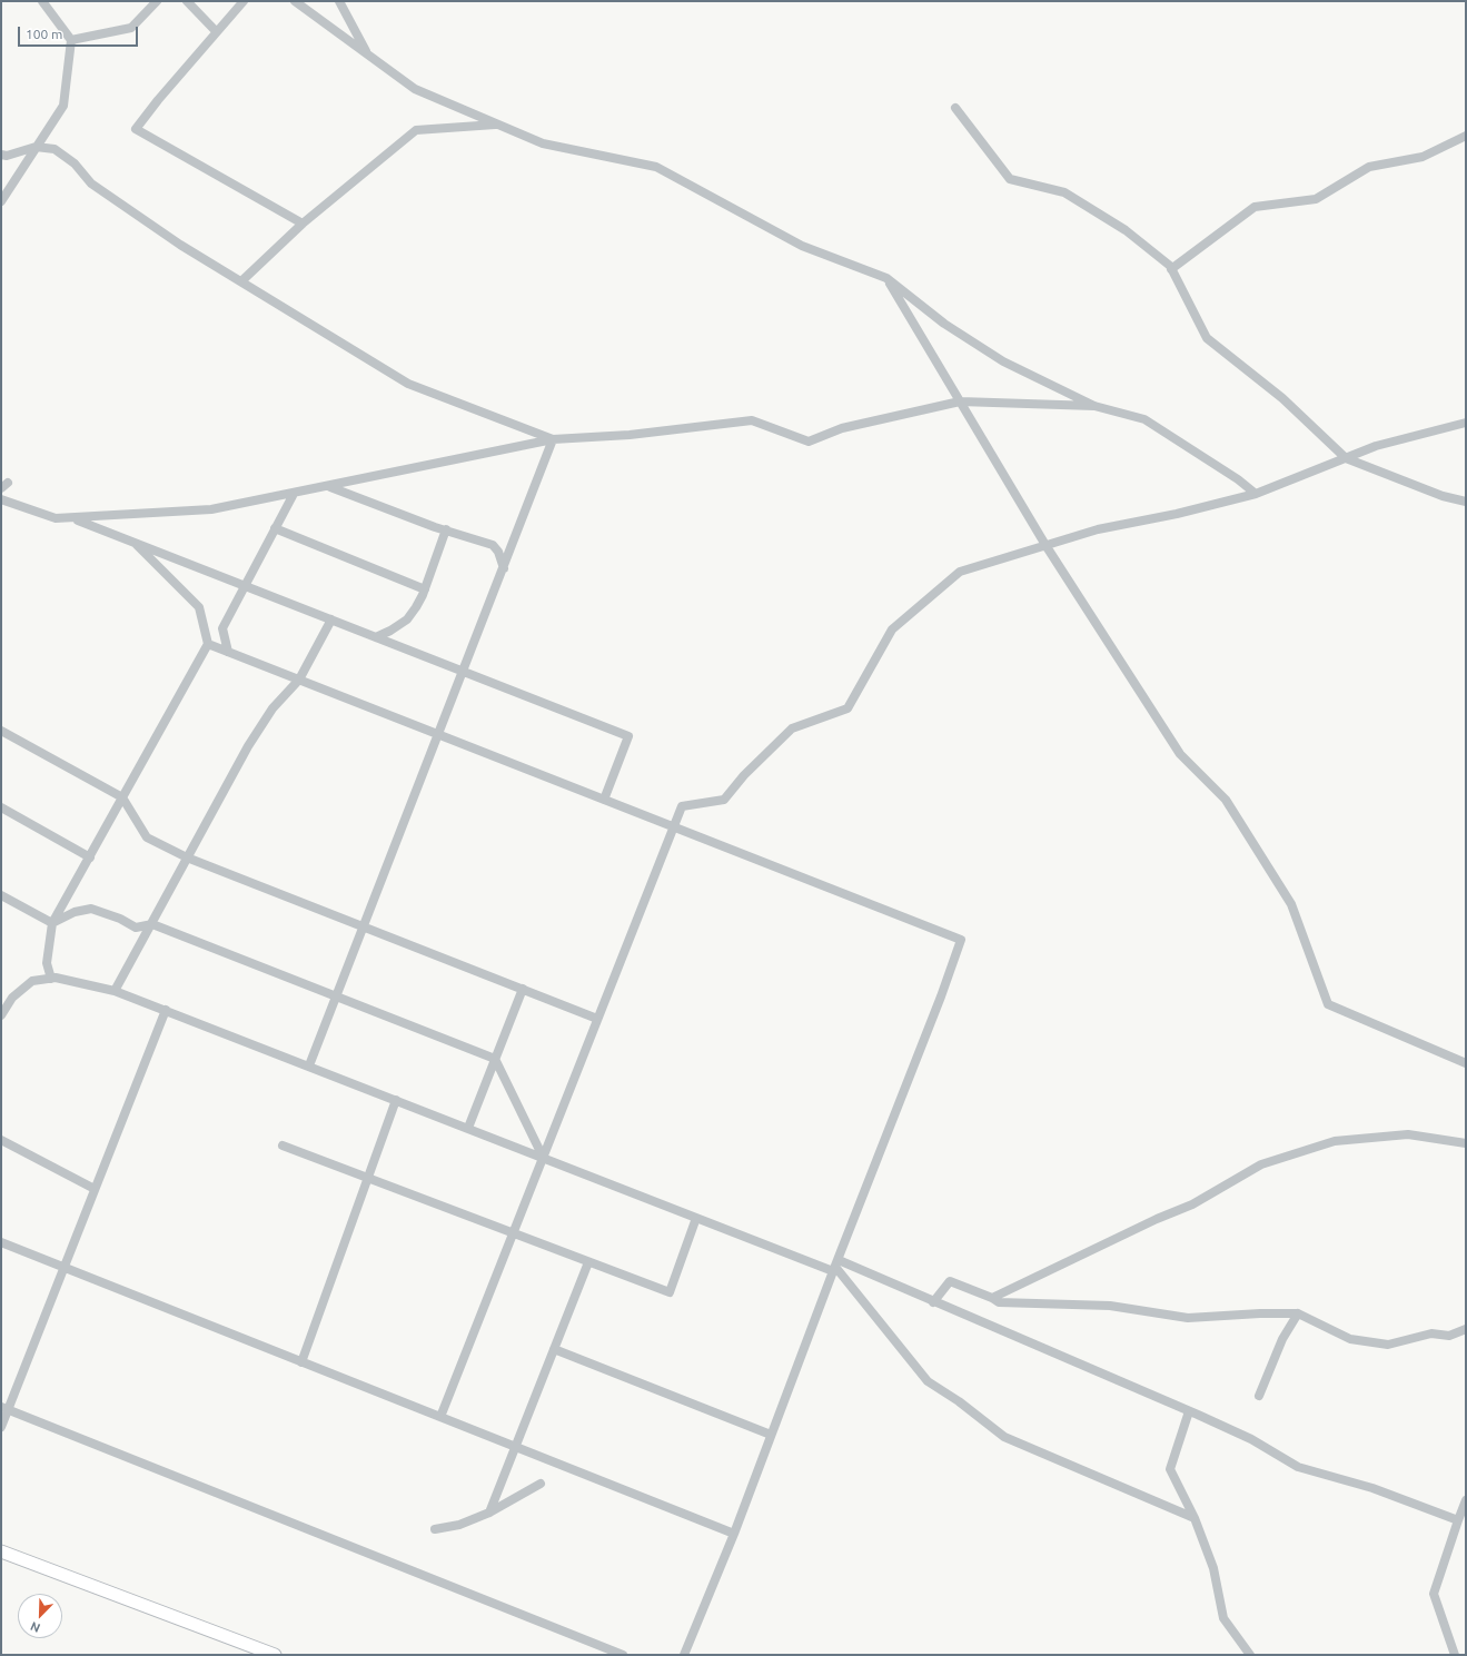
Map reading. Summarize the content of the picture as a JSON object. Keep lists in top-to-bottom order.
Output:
{
  "scale_bar": "100 m",
  "north": "bottom left"
}
